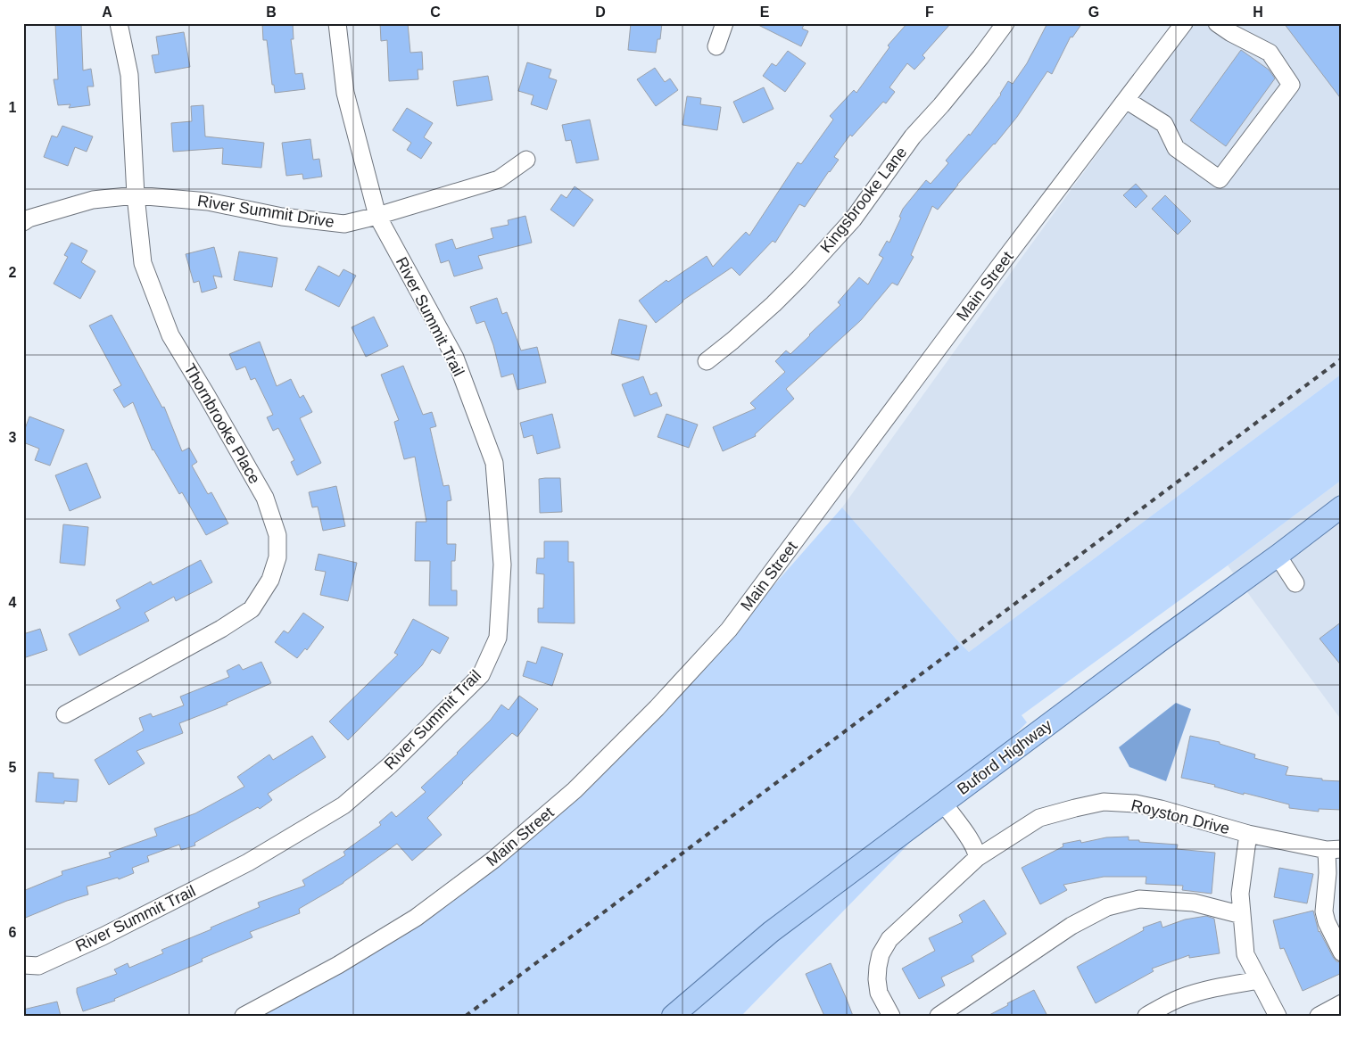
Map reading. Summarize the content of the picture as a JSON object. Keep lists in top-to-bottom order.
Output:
{
  "streets": {
    "main road": ["Buford Highway"],
    "street": [
      "Kingsbrooke Lane",
      "River Summit Drive",
      "Main Street",
      "River Summit Trail",
      "Thornbrooke Place",
      "Royston Drive"
    ]
  },
  "crossings": [
    ["River Summit Drive", "River Summit Trail"],
    ["River Summit Drive", "Thornbrooke Place"]
  ],
  "grid": {
    "columns": [
      "A",
      "B",
      "C",
      "D",
      "E",
      "F",
      "G",
      "H"
    ],
    "rows": [
      "1",
      "2",
      "3",
      "4",
      "5",
      "6"
    ]
  }
}
